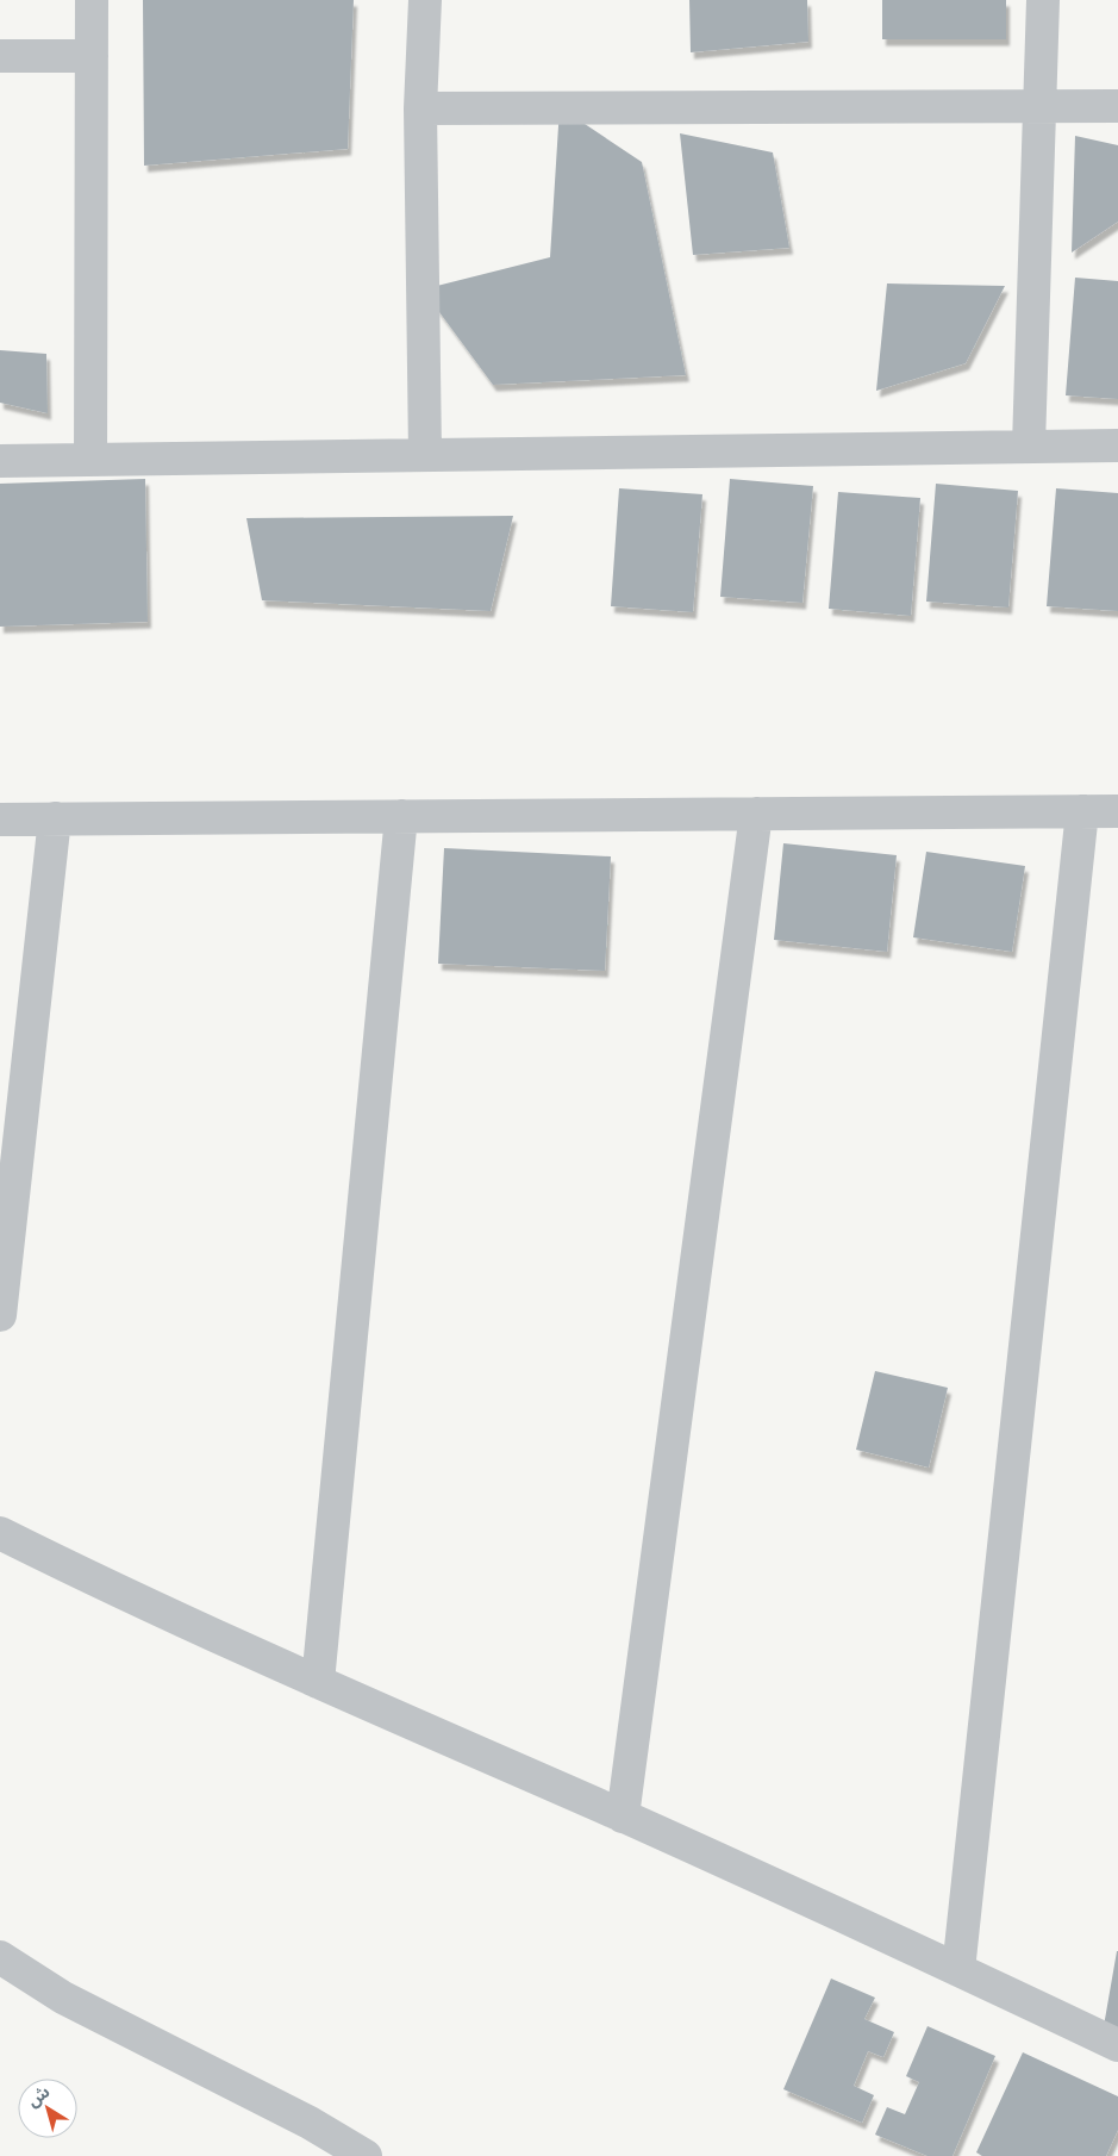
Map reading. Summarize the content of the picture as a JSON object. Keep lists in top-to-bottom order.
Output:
{
  "north": "top left"
}
